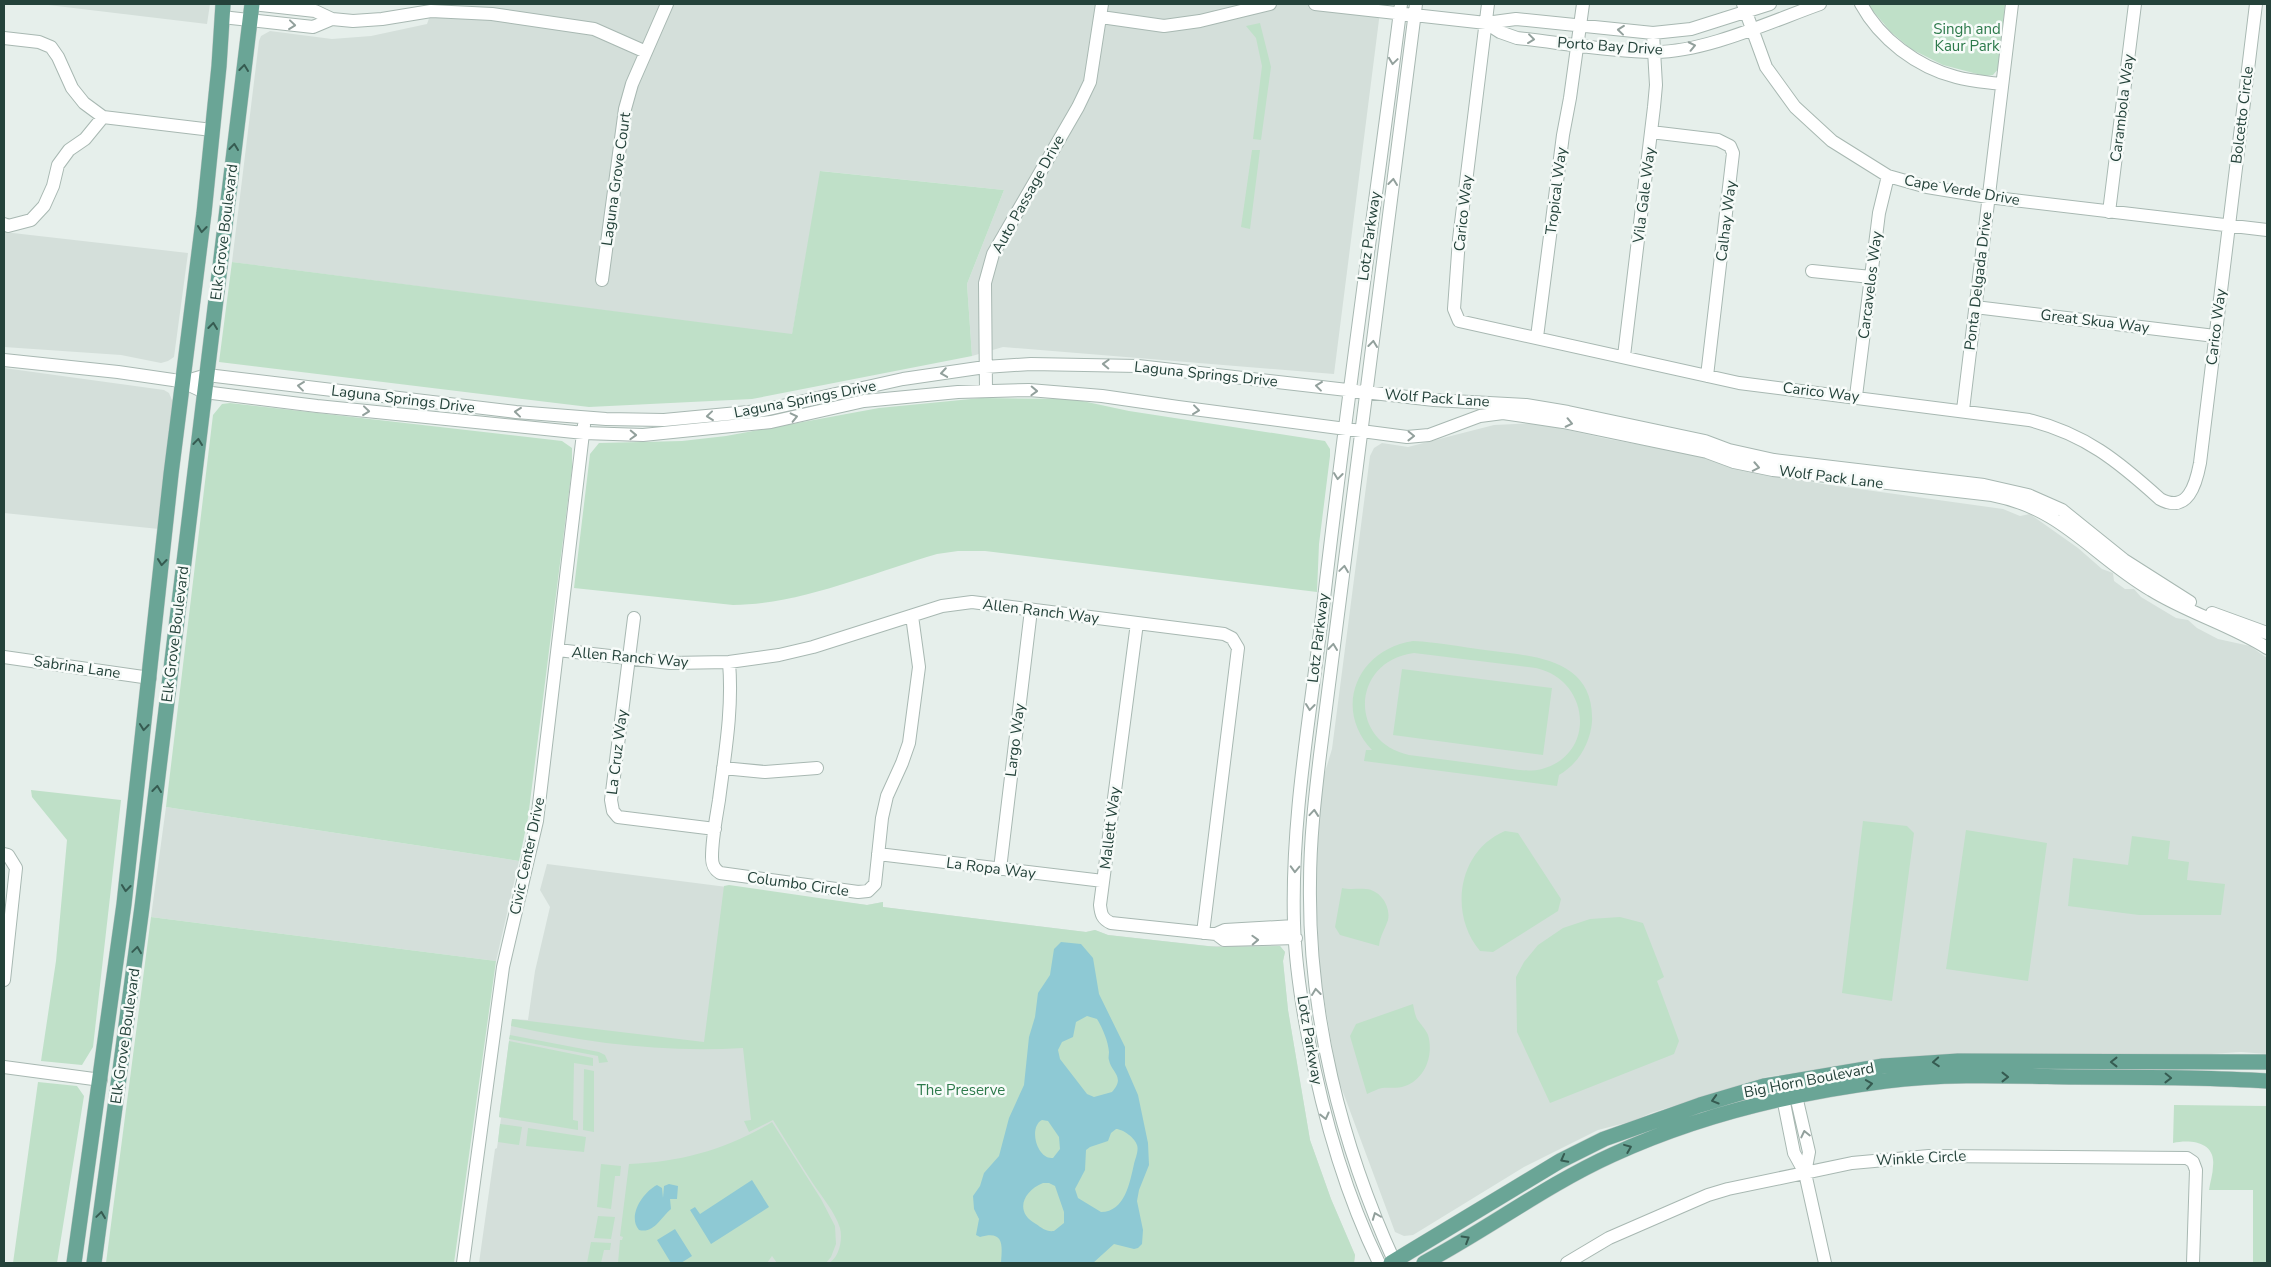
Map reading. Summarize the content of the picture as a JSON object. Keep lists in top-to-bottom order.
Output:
{
  "streets": {
    "main road": ["Elk Grove Boulevard", "Big Horn Boulevard"],
    "street": [
      "Porto Bay Drive",
      "Carambola Way",
      "Bolcetto Circle",
      "Laguna Grove Court",
      "Cape Verde Drive",
      "Tropical Way",
      "Auto Passage Drive",
      "Vila Gale Way",
      "Carico Way",
      "Calhay Way",
      "Lotz Parkway",
      "Ponta Delgada Drive",
      "Carcavelos Way",
      "Great Skua Way",
      "Laguna Springs Drive",
      "Wolf Pack Lane",
      "Allen Ranch Way",
      "Sabrina Lane",
      "Largo Way",
      "La Cruz Way",
      "Mallett Way",
      "Civic Center Drive",
      "La Ropa Way",
      "Columbo Circle",
      "Winkle Circle"
    ]
  },
  "crossings": [
    ["Porto Bay Drive", "Cape Verde Drive"],
    ["Porto Bay Drive", "Tropical Way"],
    ["Porto Bay Drive", "Vila Gale Way"],
    ["Porto Bay Drive", "Carico Way"],
    ["Porto Bay Drive", "Lotz Parkway"],
    ["Carambola Way", "Cape Verde Drive"],
    ["Bolcetto Circle", "Cape Verde Drive"],
    ["Bolcetto Circle", "Carico Way"],
    ["Cape Verde Drive", "Carico Way"],
    ["Cape Verde Drive", "Ponta Delgada Drive"],
    ["Cape Verde Drive", "Carcavelos Way"],
    ["Tropical Way", "Carico Way"],
    ["Auto Passage Drive", "Laguna Springs Drive"],
    ["Vila Gale Way", "Carico Way"],
    ["Vila Gale Way", "Calhay Way"],
    ["Carico Way", "Calhay Way"],
    ["Carico Way", "Ponta Delgada Drive"],
    ["Carico Way", "Carcavelos Way"],
    ["Carico Way", "Great Skua Way"],
    ["Elk Grove Boulevard", "Laguna Springs Drive"],
    ["Elk Grove Boulevard", "Sabrina Lane"],
    ["Lotz Parkway", "Laguna Springs Drive"],
    ["Lotz Parkway", "Wolf Pack Lane"],
    ["Lotz Parkway", "Mallett Way"],
    ["Lotz Parkway", "Big Horn Boulevard"],
    ["Ponta Delgada Drive", "Great Skua Way"],
    ["Laguna Springs Drive", "Wolf Pack Lane"],
    ["Laguna Springs Drive", "Civic Center Drive"],
    ["Allen Ranch Way", "Largo Way"],
    ["Allen Ranch Way", "La Cruz Way"],
    ["Allen Ranch Way", "Mallett Way"],
    ["Allen Ranch Way", "Civic Center Drive"],
    ["Allen Ranch Way", "Columbo Circle"],
    ["Largo Way", "La Ropa Way"],
    ["La Cruz Way", "Columbo Circle"],
    ["Mallett Way", "La Ropa Way"],
    ["La Ropa Way", "Columbo Circle"]
  ],
  "parks": ["Singh and Kaur Park", "The Preserve"]
}
